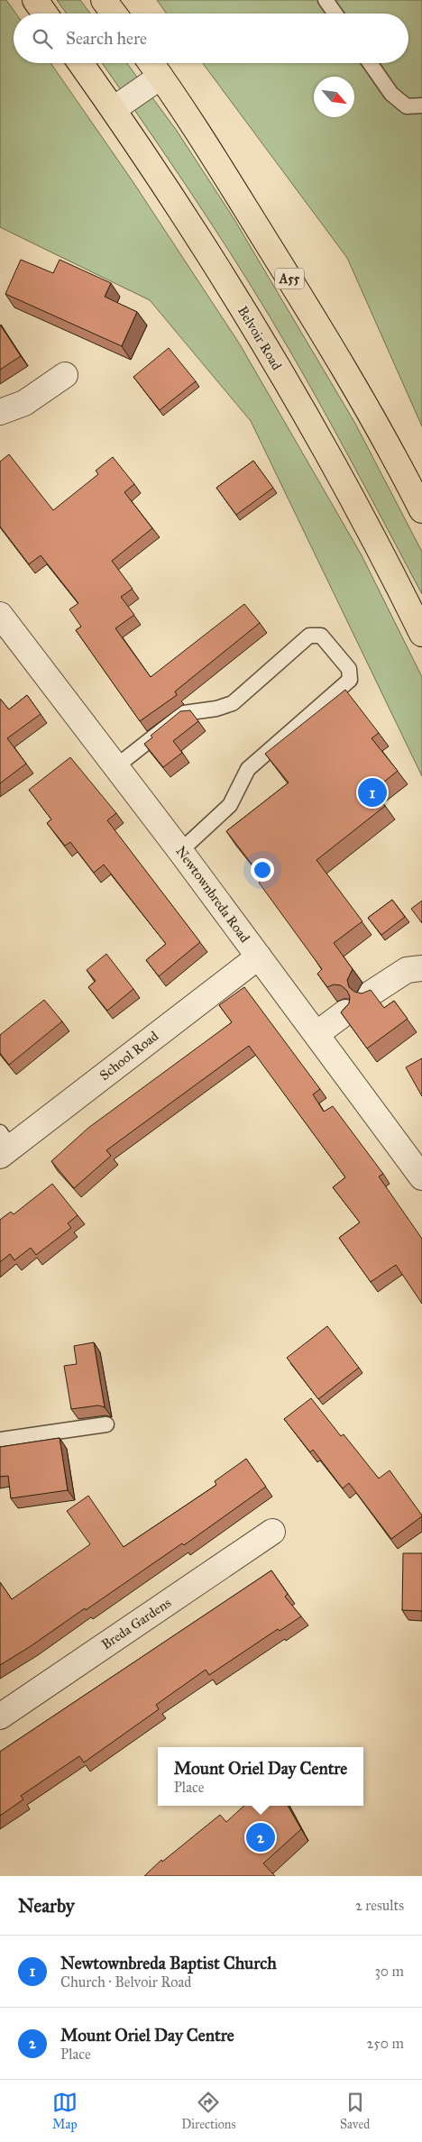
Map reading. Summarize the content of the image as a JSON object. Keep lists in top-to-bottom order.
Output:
{
  "streets": {
    "highway": ["A55", "Belvoir Road"],
    "street": ["Newtownbreda Road", "School Road", "Breda Gardens"]
  },
  "crossings": [
    ["Newtownbreda Road", "School Road"]
  ],
  "north": "bottom right",
  "page": {
    "search": "Search here",
    "pins": ["1", "2"],
    "popup": ["Mount Oriel Day Centre", "Place"],
    "heading": ["Nearby", "2 results"],
    "list": [
      {
        "mark": "1",
        "name": "Newtownbreda Baptist Church",
        "note": "Church · Belvoir Road",
        "value": "30 m"
      },
      {
        "mark": "2",
        "name": "Mount Oriel Day Centre",
        "note": "Place",
        "value": "250 m"
      }
    ],
    "nav": ["Map", "Directions", "Saved"]
  }
}
